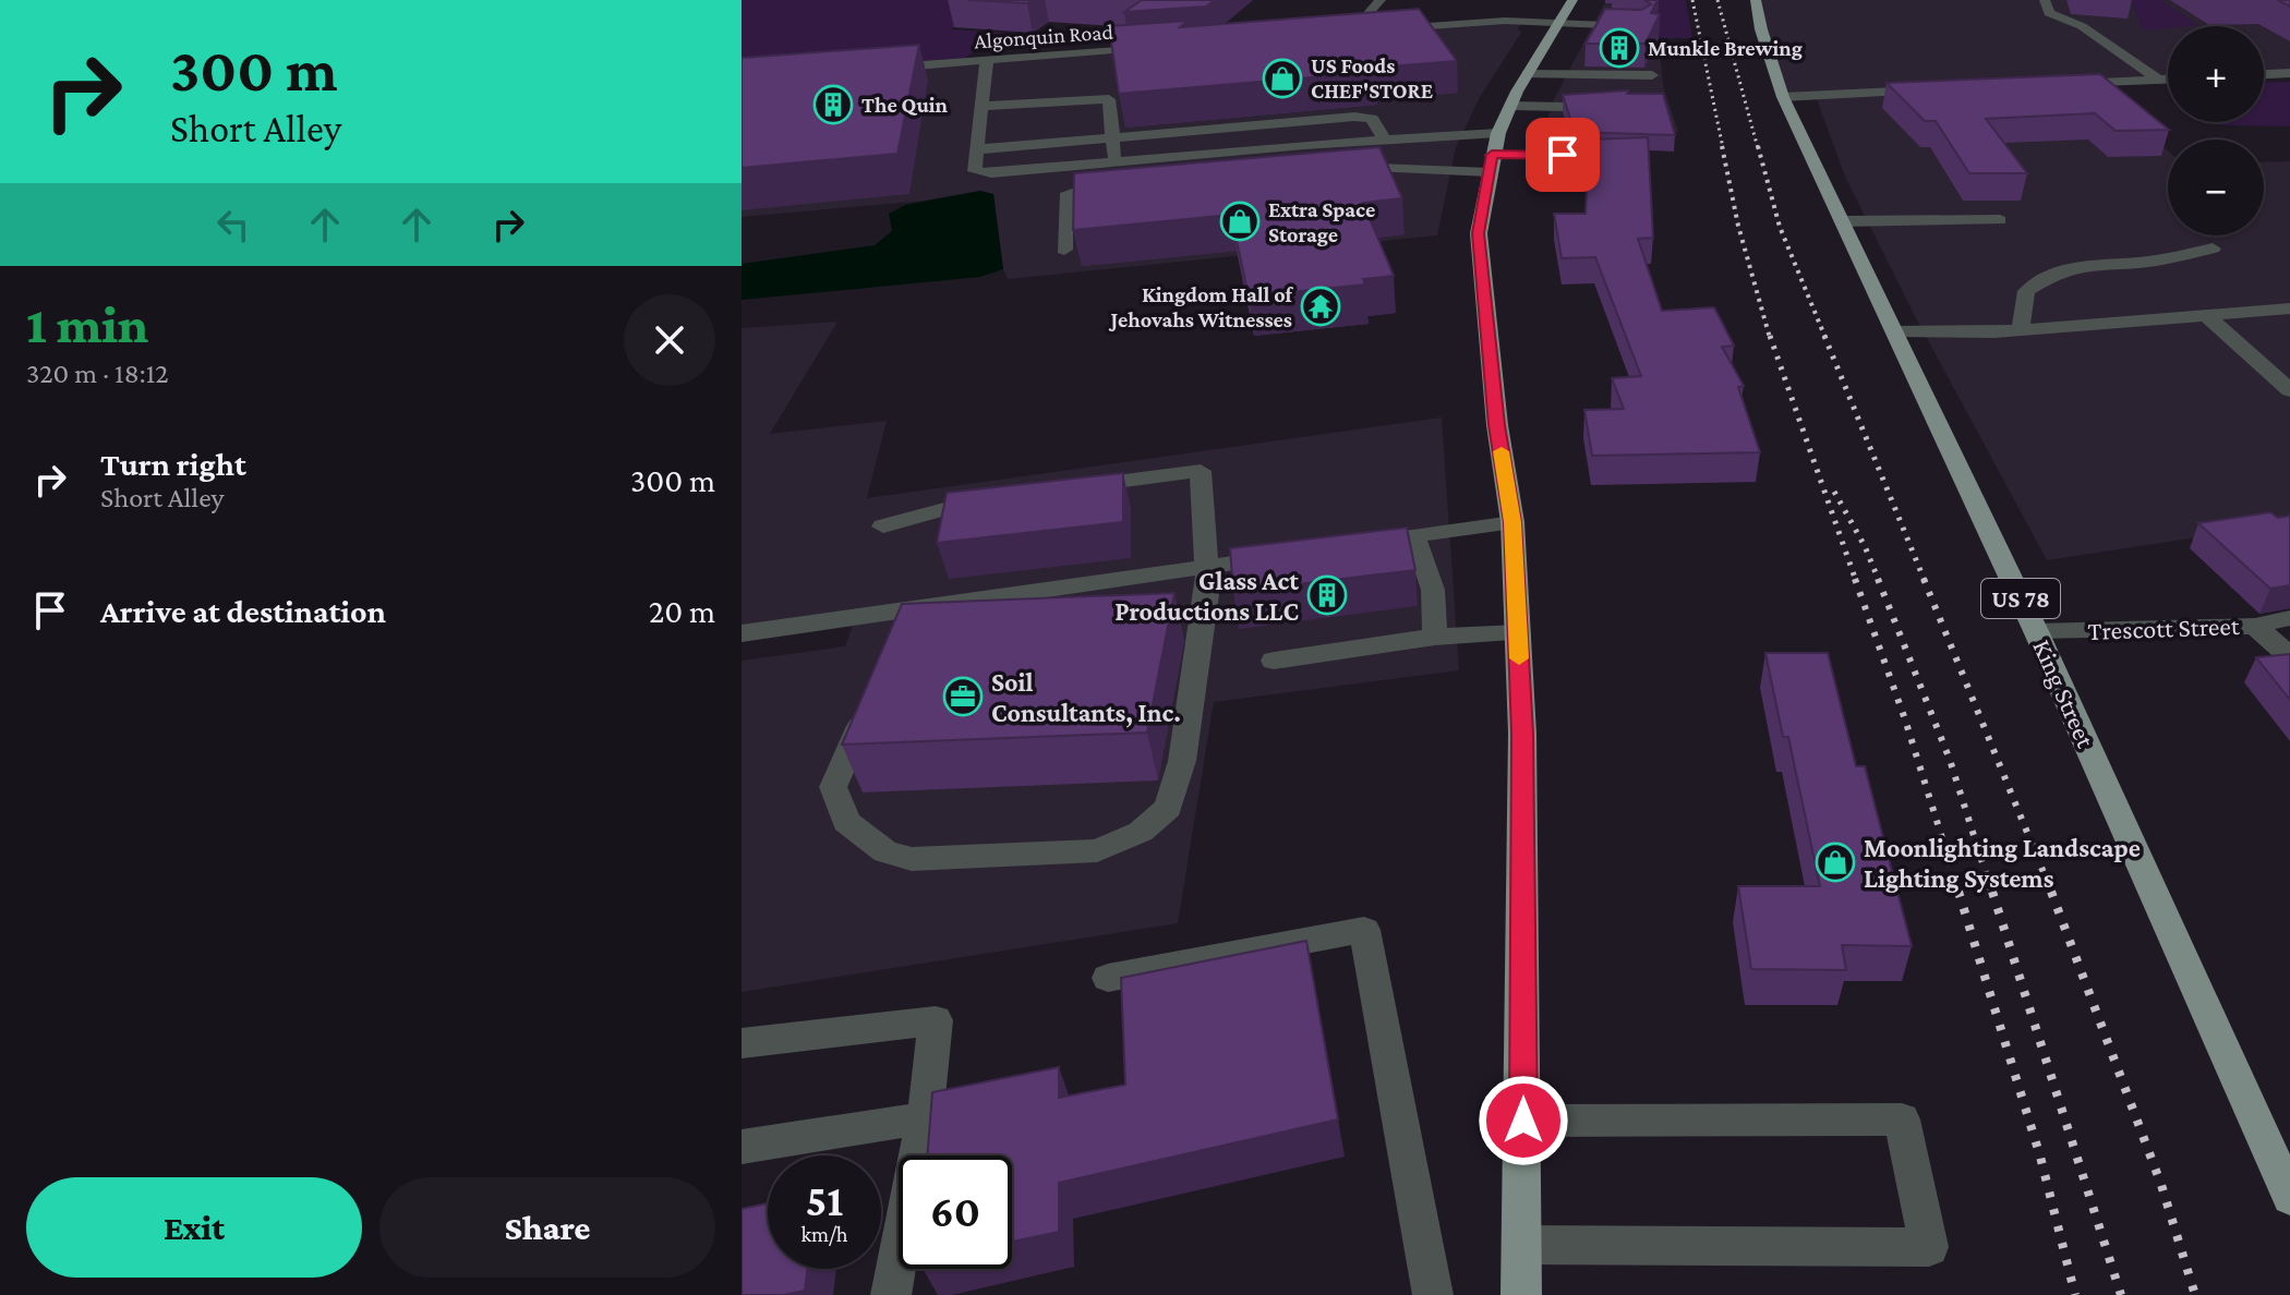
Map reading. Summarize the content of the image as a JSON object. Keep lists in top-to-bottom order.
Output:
{
  "streets": {
    "main road": ["US 78", "King Street"],
    "street": ["Algonquin Road", "Trescott Street"]
  },
  "crossings": [
    ["Trescott Street", "King Street"]
  ],
  "places": {
    "building": ["Munkle Brewing", "The Quin", "Glass Act Productions LLC"],
    "shop": ["US Foods CHEF'STORE", "Extra Space Storage", "Moonlighting Landscape Lighting Systems"],
    "temple": ["Kingdom Hall of Jehovahs Witnesses"],
    "office": ["Soil Consultants, Inc."]
  },
  "page": {
    "turn": ["300 m", "Short Alley"],
    "map_buttons": ["+", "−"],
    "heading": ["1 min", "320 m · 18:12"],
    "list": [
      {
        "name": "Turn right",
        "note": "Short Alley",
        "value": "300 m"
      },
      {
        "name": "Arrive at destination",
        "value": "20 m"
      }
    ],
    "speed": "51 km/h",
    "limit": "60",
    "buttons": ["Exit", "Share"]
  }
}
